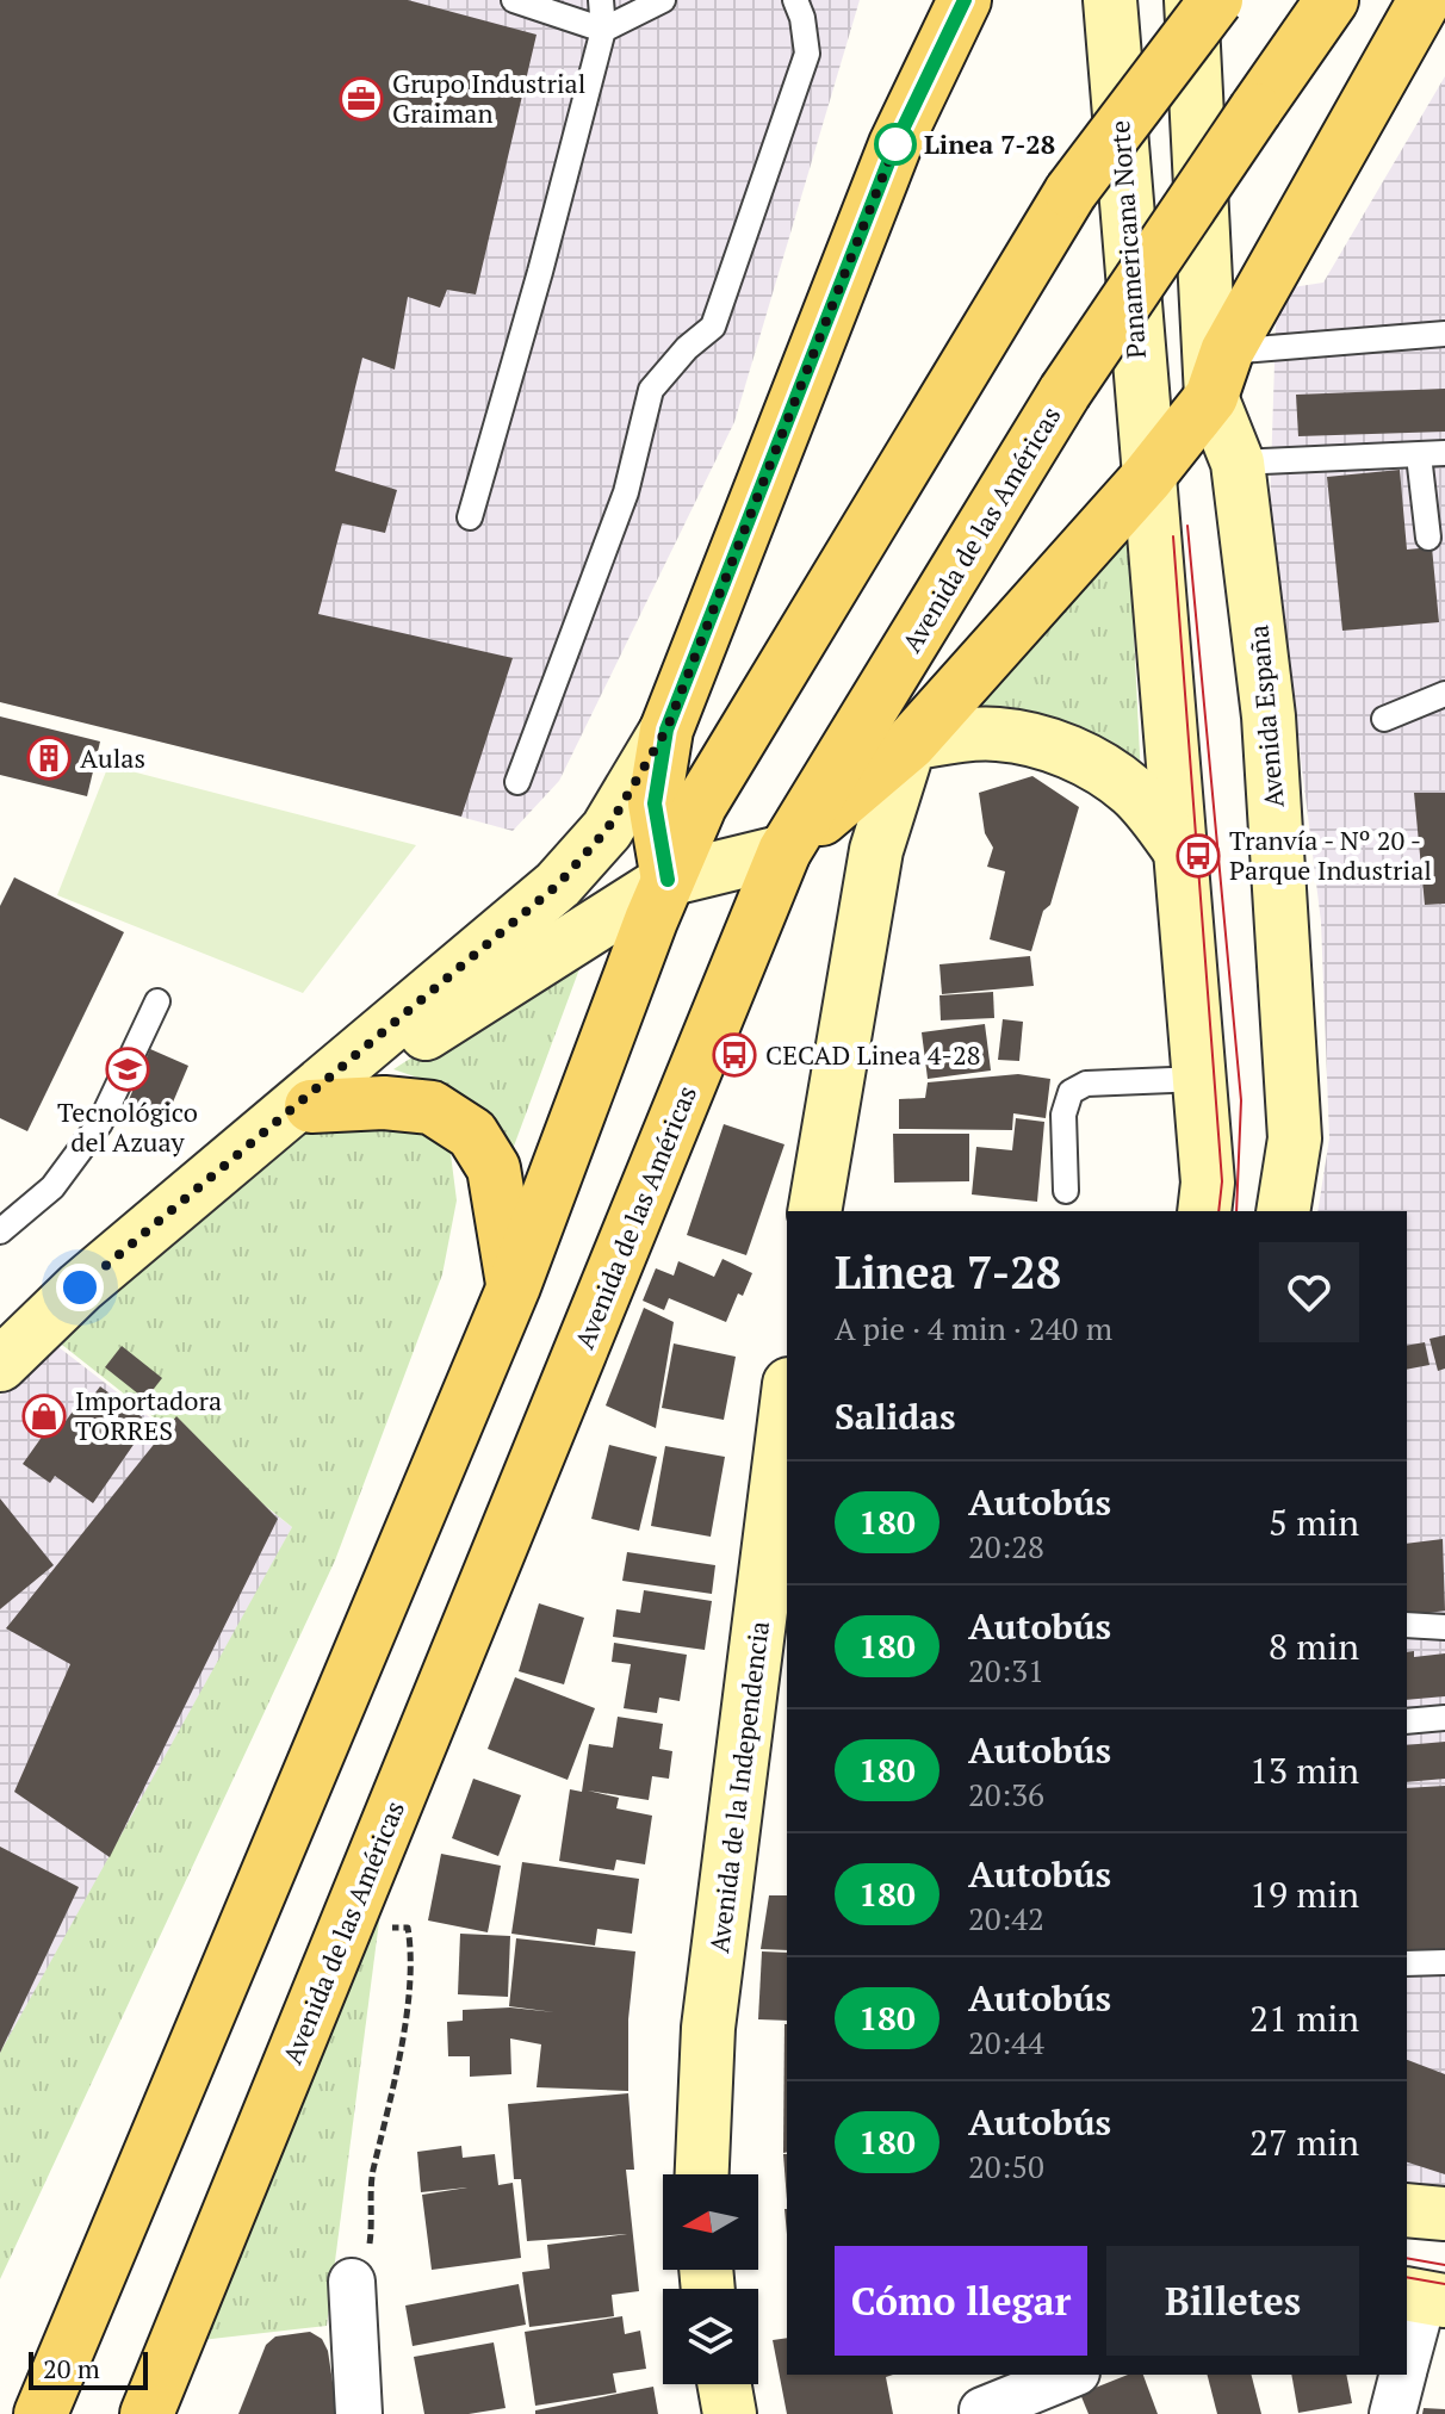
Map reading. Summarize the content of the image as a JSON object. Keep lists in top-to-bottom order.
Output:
{
  "streets": {
    "main road": ["Avenida de las Américas"],
    "street": ["Panamericana Norte", "Avenida España", "Avenida de la Independencia"]
  },
  "places": {
    "office": ["Grupo Industrial Graiman"],
    "other": ["Linea 7-28"],
    "building": ["Aulas"],
    "bus stop": ["Tranvía - Nº 20 - Parque Industrial", "CECAD Linea 4-28"],
    "school or university": ["Tecnológico del Azuay"],
    "shop": ["Importadora TORRES"]
  },
  "lines": ["bus line 180"],
  "scale_bar": "20 m",
  "north": "left",
  "page": {
    "heading": [
      ["Linea 7-28", "A pie · 4 min · 240 m"],
      "Salidas"
    ],
    "list": [
      {
        "mark": "180",
        "name": "Autobús",
        "note": "20:28",
        "value": "5 min"
      },
      {
        "mark": "180",
        "name": "Autobús",
        "note": "20:31",
        "value": "8 min"
      },
      {
        "mark": "180",
        "name": "Autobús",
        "note": "20:36",
        "value": "13 min"
      },
      {
        "mark": "180",
        "name": "Autobús",
        "note": "20:42",
        "value": "19 min"
      },
      {
        "mark": "180",
        "name": "Autobús",
        "note": "20:44",
        "value": "21 min"
      },
      {
        "mark": "180",
        "name": "Autobús",
        "note": "20:50",
        "value": "27 min"
      }
    ],
    "buttons": ["Cómo llegar", "Billetes"],
    "scale": "20 m"
  }
}
